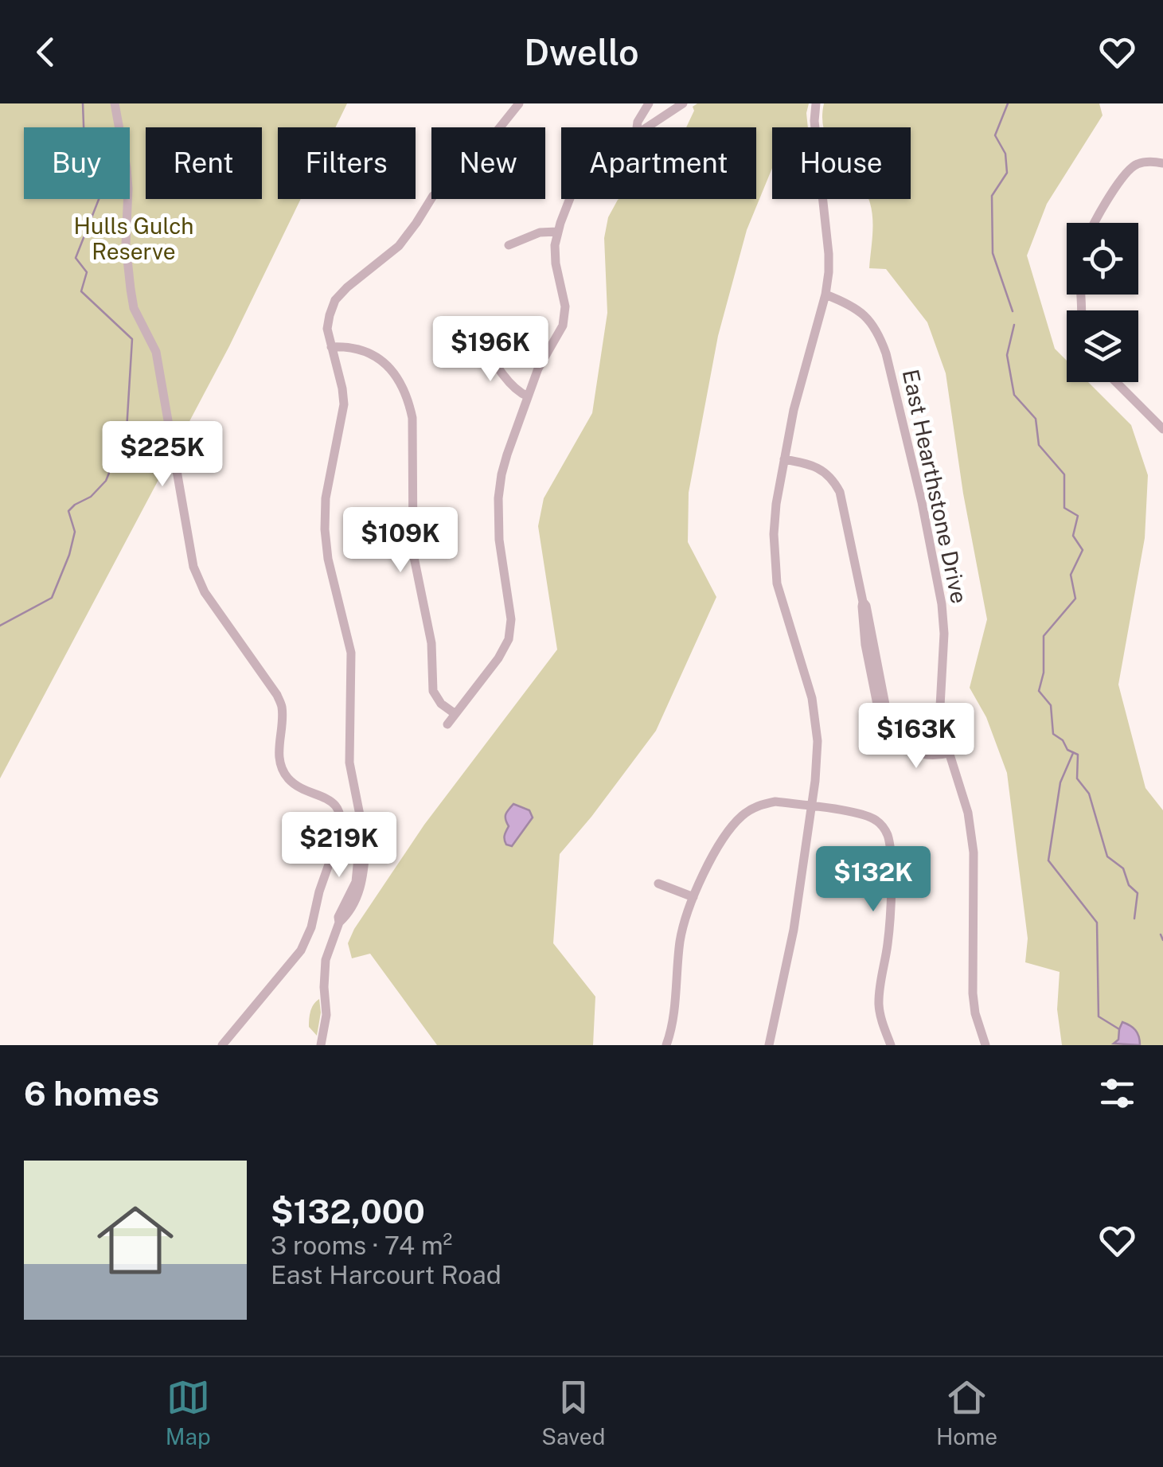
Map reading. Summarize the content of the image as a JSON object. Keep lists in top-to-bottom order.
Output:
{
  "streets": {
    "street": ["East Hearthstone Drive"]
  },
  "parks": ["Hulls Gulch Reserve"],
  "page": {
    "header": "Dwello",
    "chip": [
      "Buy",
      "Rent",
      "Filters",
      "New",
      "Apartment",
      "House"
    ],
    "price": [
      "$196K",
      "$225K",
      "$109K",
      "$163K",
      "$219K",
      "$132K"
    ],
    "heading": "6 homes",
    "list": [
      {
        "name": "$132,000",
        "note": "3 rooms · 74 m² · East Harcourt Road"
      }
    ],
    "tabs": ["Map", "Saved", "Home"]
  }
}
